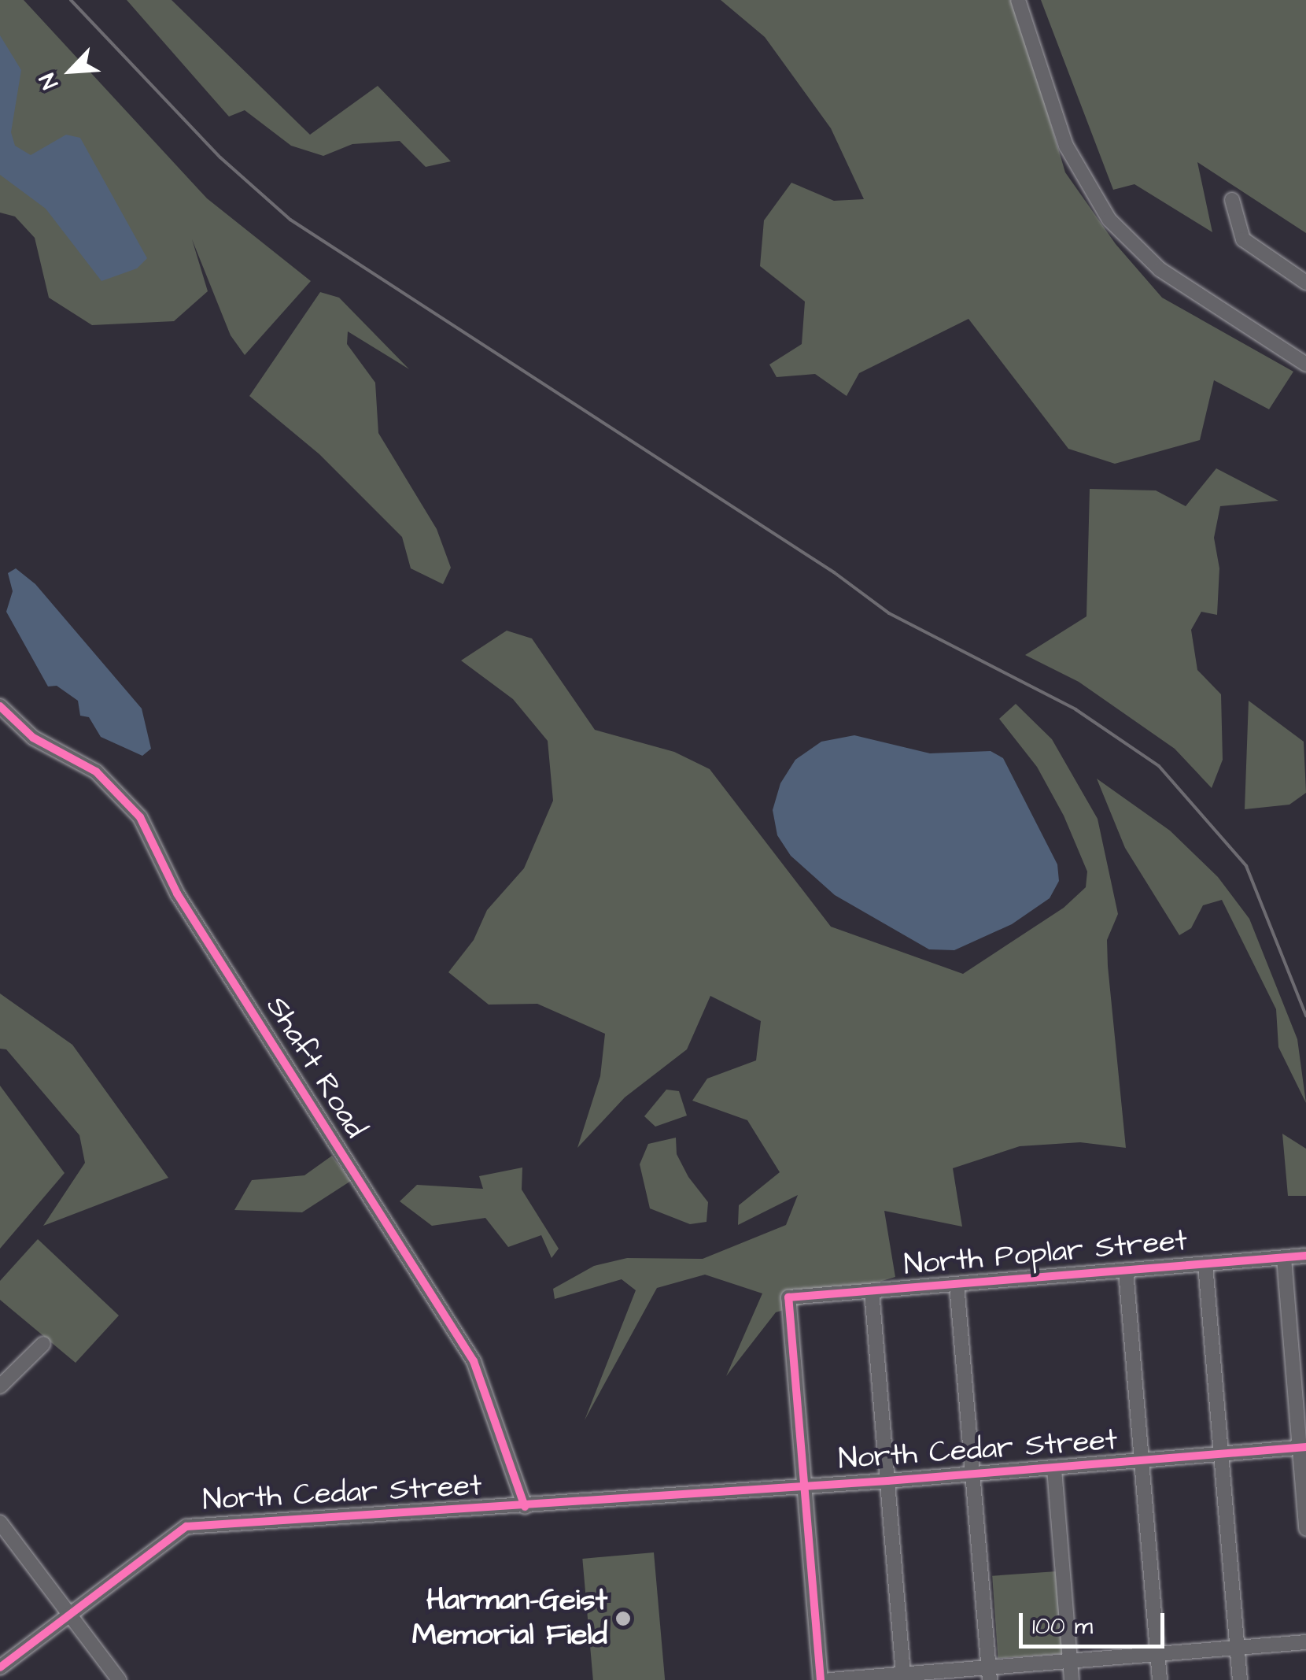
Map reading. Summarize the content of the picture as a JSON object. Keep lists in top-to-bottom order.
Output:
{
  "streets": {
    "street": ["Shaft Road", "North Poplar Street", "North Cedar Street"]
  },
  "crossings": [
    ["Shaft Road", "North Cedar Street"],
    ["North Poplar Street", "North Cedar Street"]
  ],
  "places": ["Harman-Geist Memorial Field"],
  "scale_bar": "100 m",
  "north": "bottom left"
}
